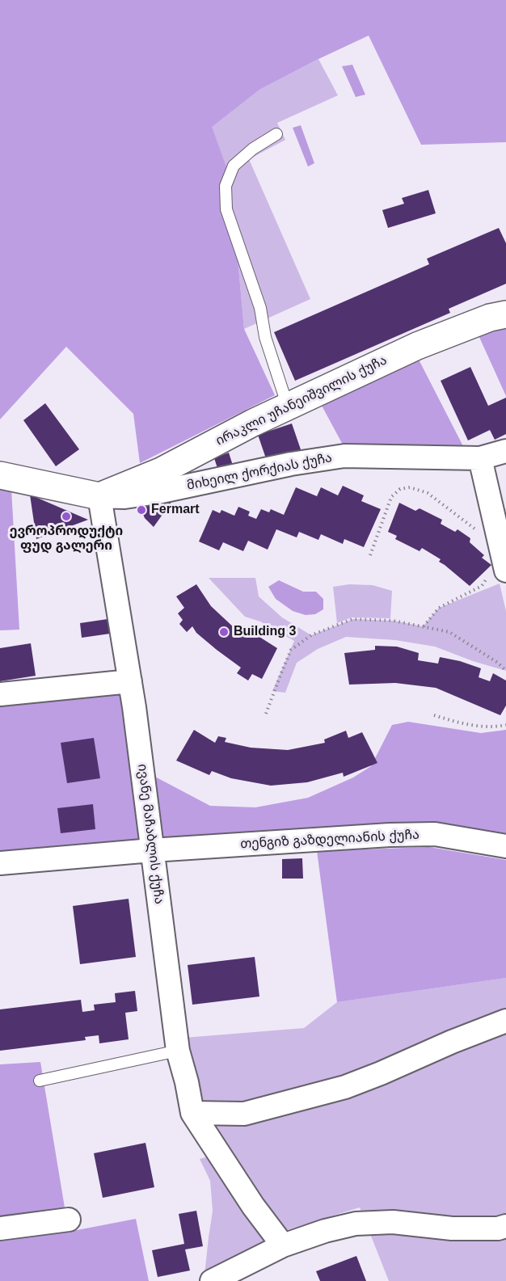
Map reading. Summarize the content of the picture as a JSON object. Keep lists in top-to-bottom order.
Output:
{
  "streets": {
    "street": [
      "ირაკლი უჩანეიშვილის ქუჩა",
      "მიხეილ ქორქიას ქუჩა",
      "ივანე მაჩაბლის ქუჩა",
      "თენგიზ გაზდელიანის ქუჩა"
    ]
  },
  "crossings": [
    ["ირაკლი უჩანეიშვილის ქუჩა", "მიხეილ ქორქიას ქუჩა"],
    ["ირაკლი უჩანეიშვილის ქუჩა", "ივანე მაჩაბლის ქუჩა"],
    ["მიხეილ ქორქიას ქუჩა", "ივანე მაჩაბლის ქუჩა"],
    ["ივანე მაჩაბლის ქუჩა", "თენგიზ გაზდელიანის ქუჩა"]
  ],
  "places": ["Fermart", "ევროპროდუქტი ფუდ გალერი", "Building 3"]
}
